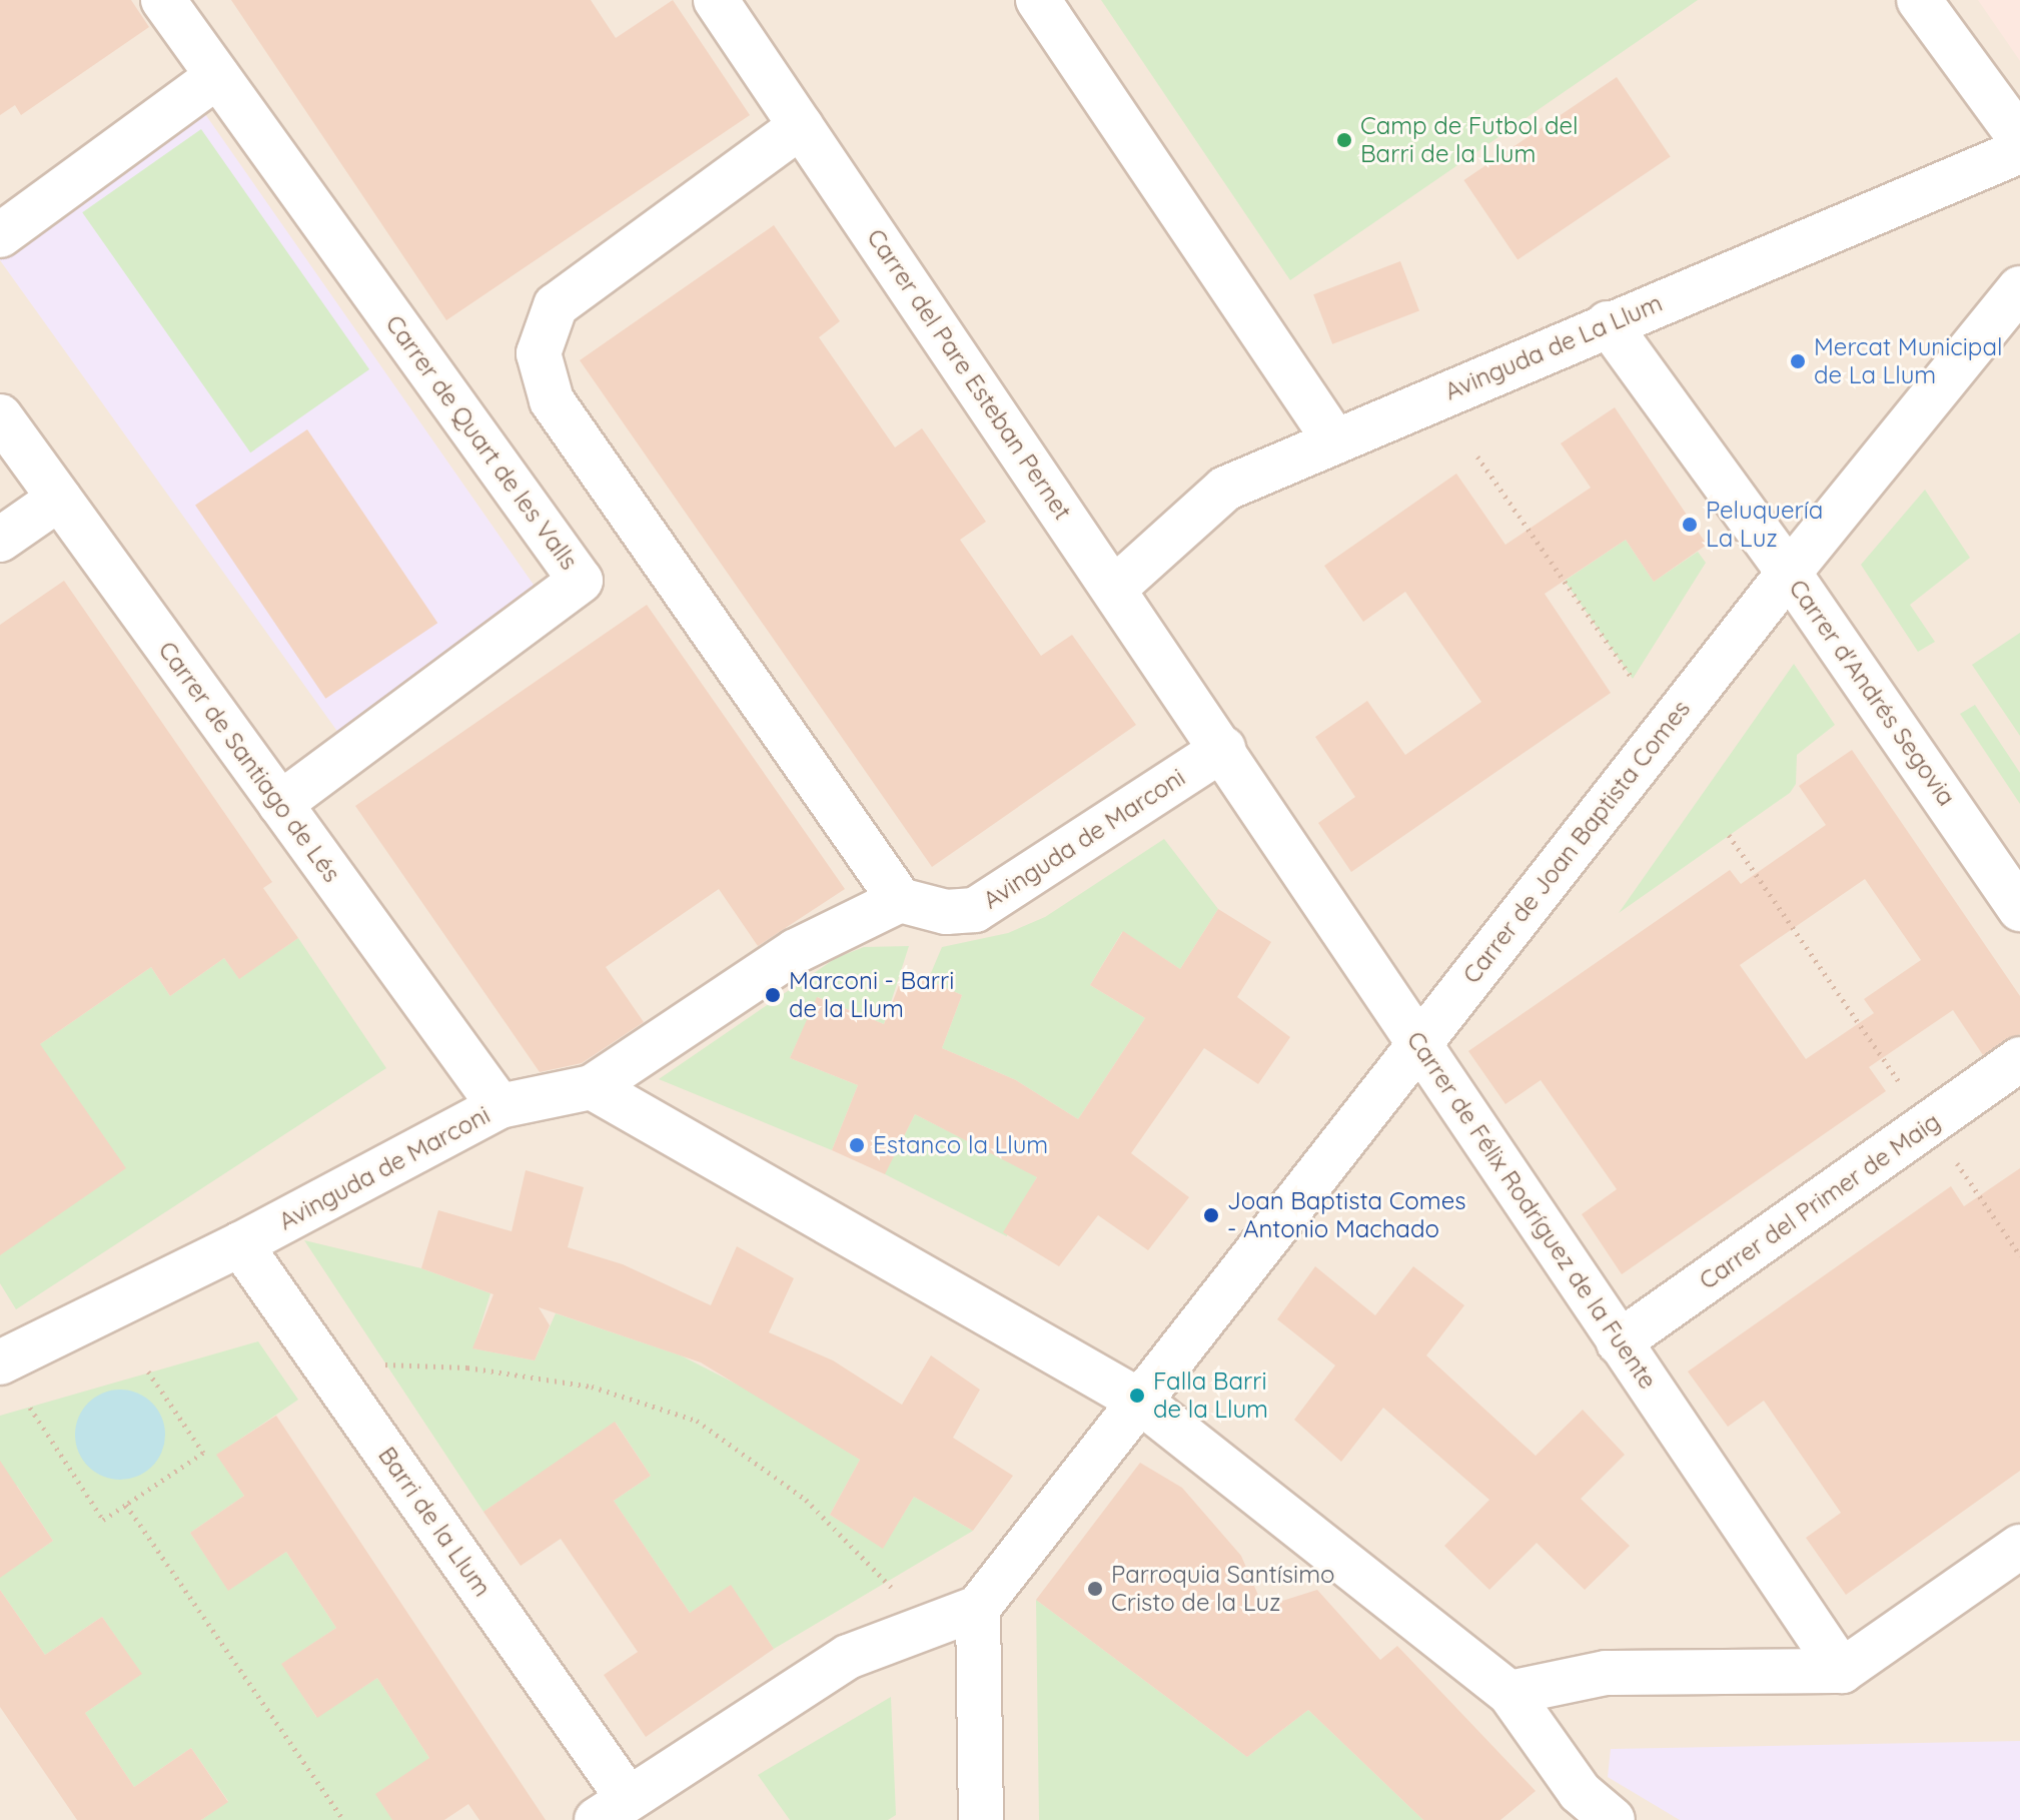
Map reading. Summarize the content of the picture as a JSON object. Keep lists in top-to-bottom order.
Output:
{
  "streets": {
    "street": [
      "Avinguda de La Llum",
      "Carrer del Pare Esteban Pernet",
      "Carrer de Quart de les Valls",
      "Carrer d'Andrés Segovia",
      "Carrer de Santiago de Lés",
      "Avinguda de Marconi",
      "Carrer de Joan Baptista Comes",
      "Carrer del Primer de Maig",
      "Carrer de Félix Rodríguez de la Fuente",
      "Barri de la Llum"
    ]
  },
  "crossings": [
    ["Avinguda de La Llum", "Carrer del Pare Esteban Pernet"],
    ["Avinguda de La Llum", "Carrer d'Andrés Segovia"],
    ["Carrer del Pare Esteban Pernet", "Avinguda de Marconi"],
    ["Carrer del Pare Esteban Pernet", "Carrer de Félix Rodríguez de la Fuente"],
    ["Carrer de Quart de les Valls", "Carrer de Santiago de Lés"],
    ["Carrer d'Andrés Segovia", "Carrer de Joan Baptista Comes"],
    ["Carrer de Santiago de Lés", "Avinguda de Marconi"],
    ["Avinguda de Marconi", "Carrer de Félix Rodríguez de la Fuente"],
    ["Avinguda de Marconi", "Barri de la Llum"],
    ["Carrer de Joan Baptista Comes", "Carrer de Félix Rodríguez de la Fuente"],
    ["Carrer del Primer de Maig", "Carrer de Félix Rodríguez de la Fuente"]
  ],
  "places": [
    "Camp de Futbol del Barri de la Llum",
    "Mercat Municipal de La Llum",
    "Peluquería La Luz",
    "Marconi - Barri de la Llum",
    "Estanco la Llum",
    "Joan Baptista Comes - Antonio Machado",
    "Falla Barri de la Llum",
    "Parroquia Santísimo Cristo de la Luz"
  ]
}
